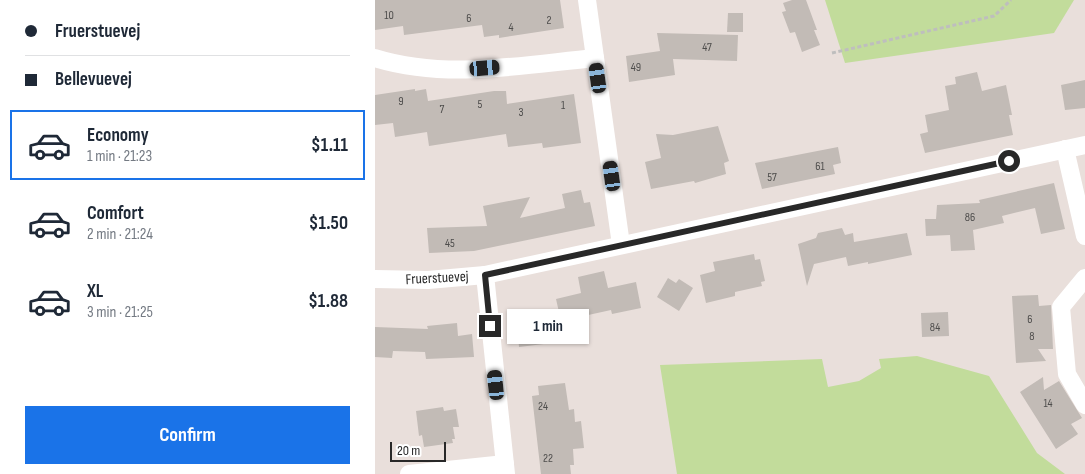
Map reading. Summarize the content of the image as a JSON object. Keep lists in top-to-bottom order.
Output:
{
  "streets": {
    "street": ["Fruerstuevej"]
  },
  "house_numbers": [
    "10",
    "6",
    "2",
    "4",
    "47",
    "49",
    "9",
    "5",
    "1",
    "7",
    "3",
    "61",
    "57",
    "86",
    "45",
    "6",
    "84",
    "8",
    "14",
    "24",
    "22"
  ],
  "scale_bar": "20 m",
  "page": {
    "banner": ["Fruerstuevej", "Bellevuevej"],
    "list": [
      {
        "name": "Economy",
        "note": "1 min · 21:23",
        "value": "$1.11"
      },
      {
        "name": "Comfort",
        "note": "2 min · 21:24",
        "value": "$1.50"
      },
      {
        "name": "XL",
        "note": "3 min · 21:25",
        "value": "$1.88"
      }
    ],
    "bubble": "1 min",
    "buttons": "Confirm",
    "scale": "20 m"
  }
}
